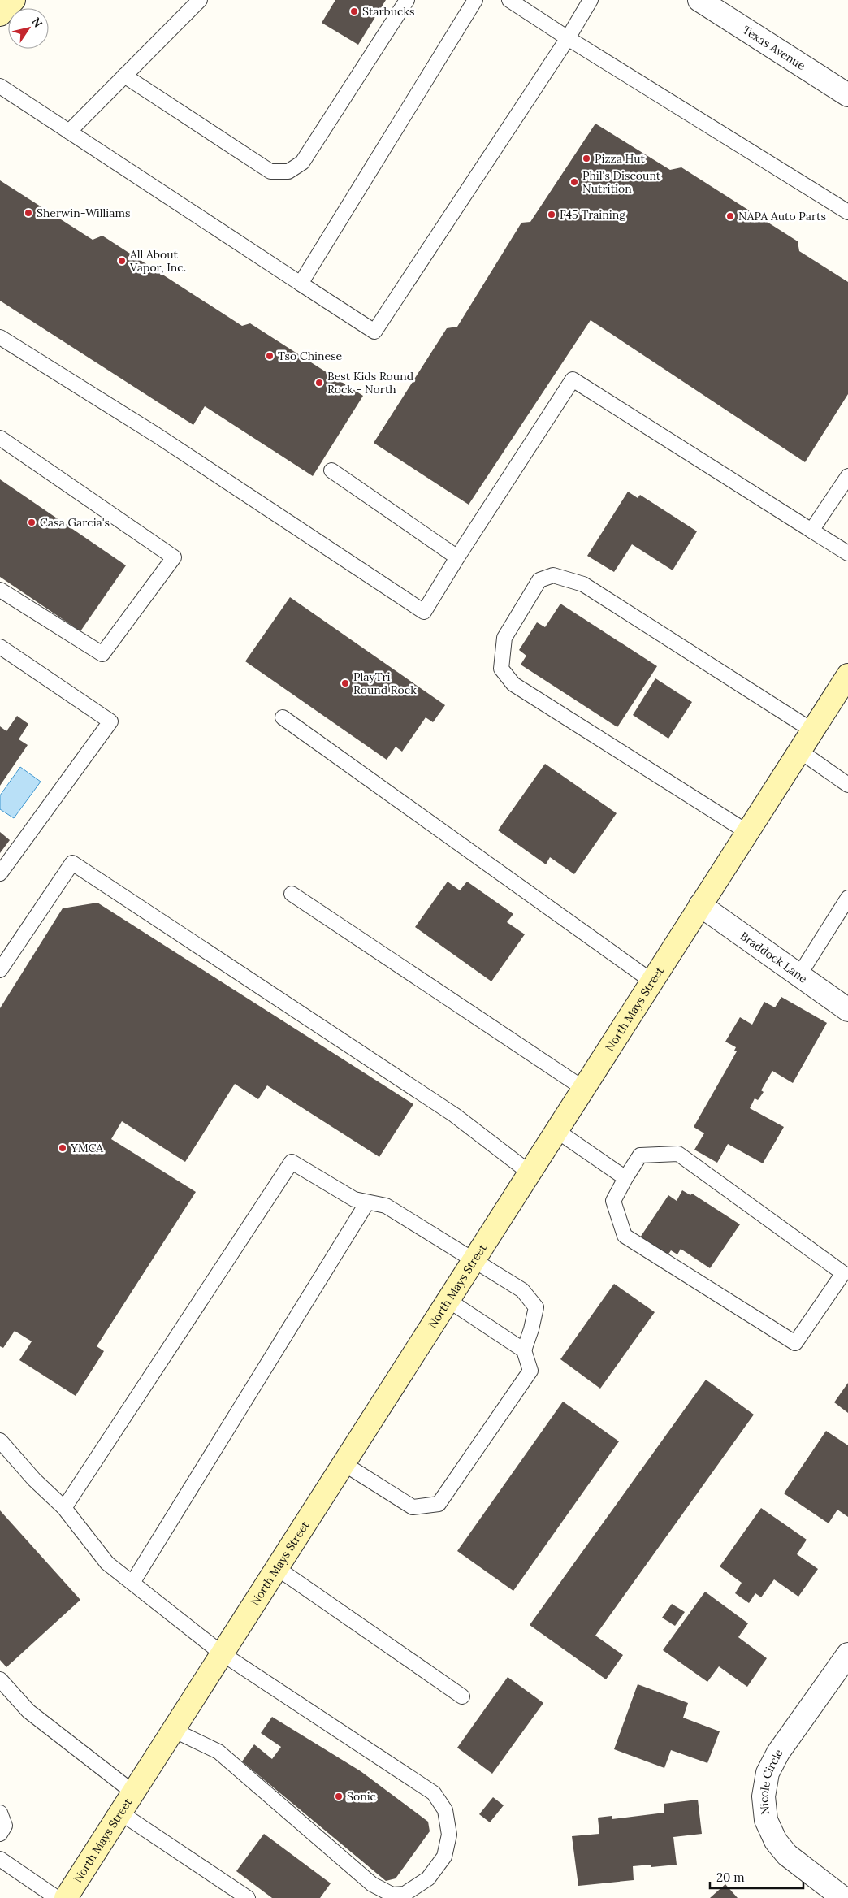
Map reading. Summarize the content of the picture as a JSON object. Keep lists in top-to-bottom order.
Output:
{
  "streets": {
    "main road": ["North Mays Street"],
    "street": ["Texas Avenue", "Braddock Lane", "Nicole Circle"]
  },
  "crossings": [
    ["Braddock Lane", "North Mays Street"]
  ],
  "places": [
    "Starbucks",
    "Pizza Hut",
    "Phil's Discount Nutrition",
    "Sherwin-Williams",
    "F45 Training",
    "NAPA Auto Parts",
    "All About Vapor, Inc.",
    "Tso Chinese",
    "Best Kids Round Rock - North",
    "Casa Garcia's",
    "PlayTri Round Rock",
    "YMCA",
    "Sonic"
  ],
  "scale_bar": "20 m",
  "north": "top right"
}
